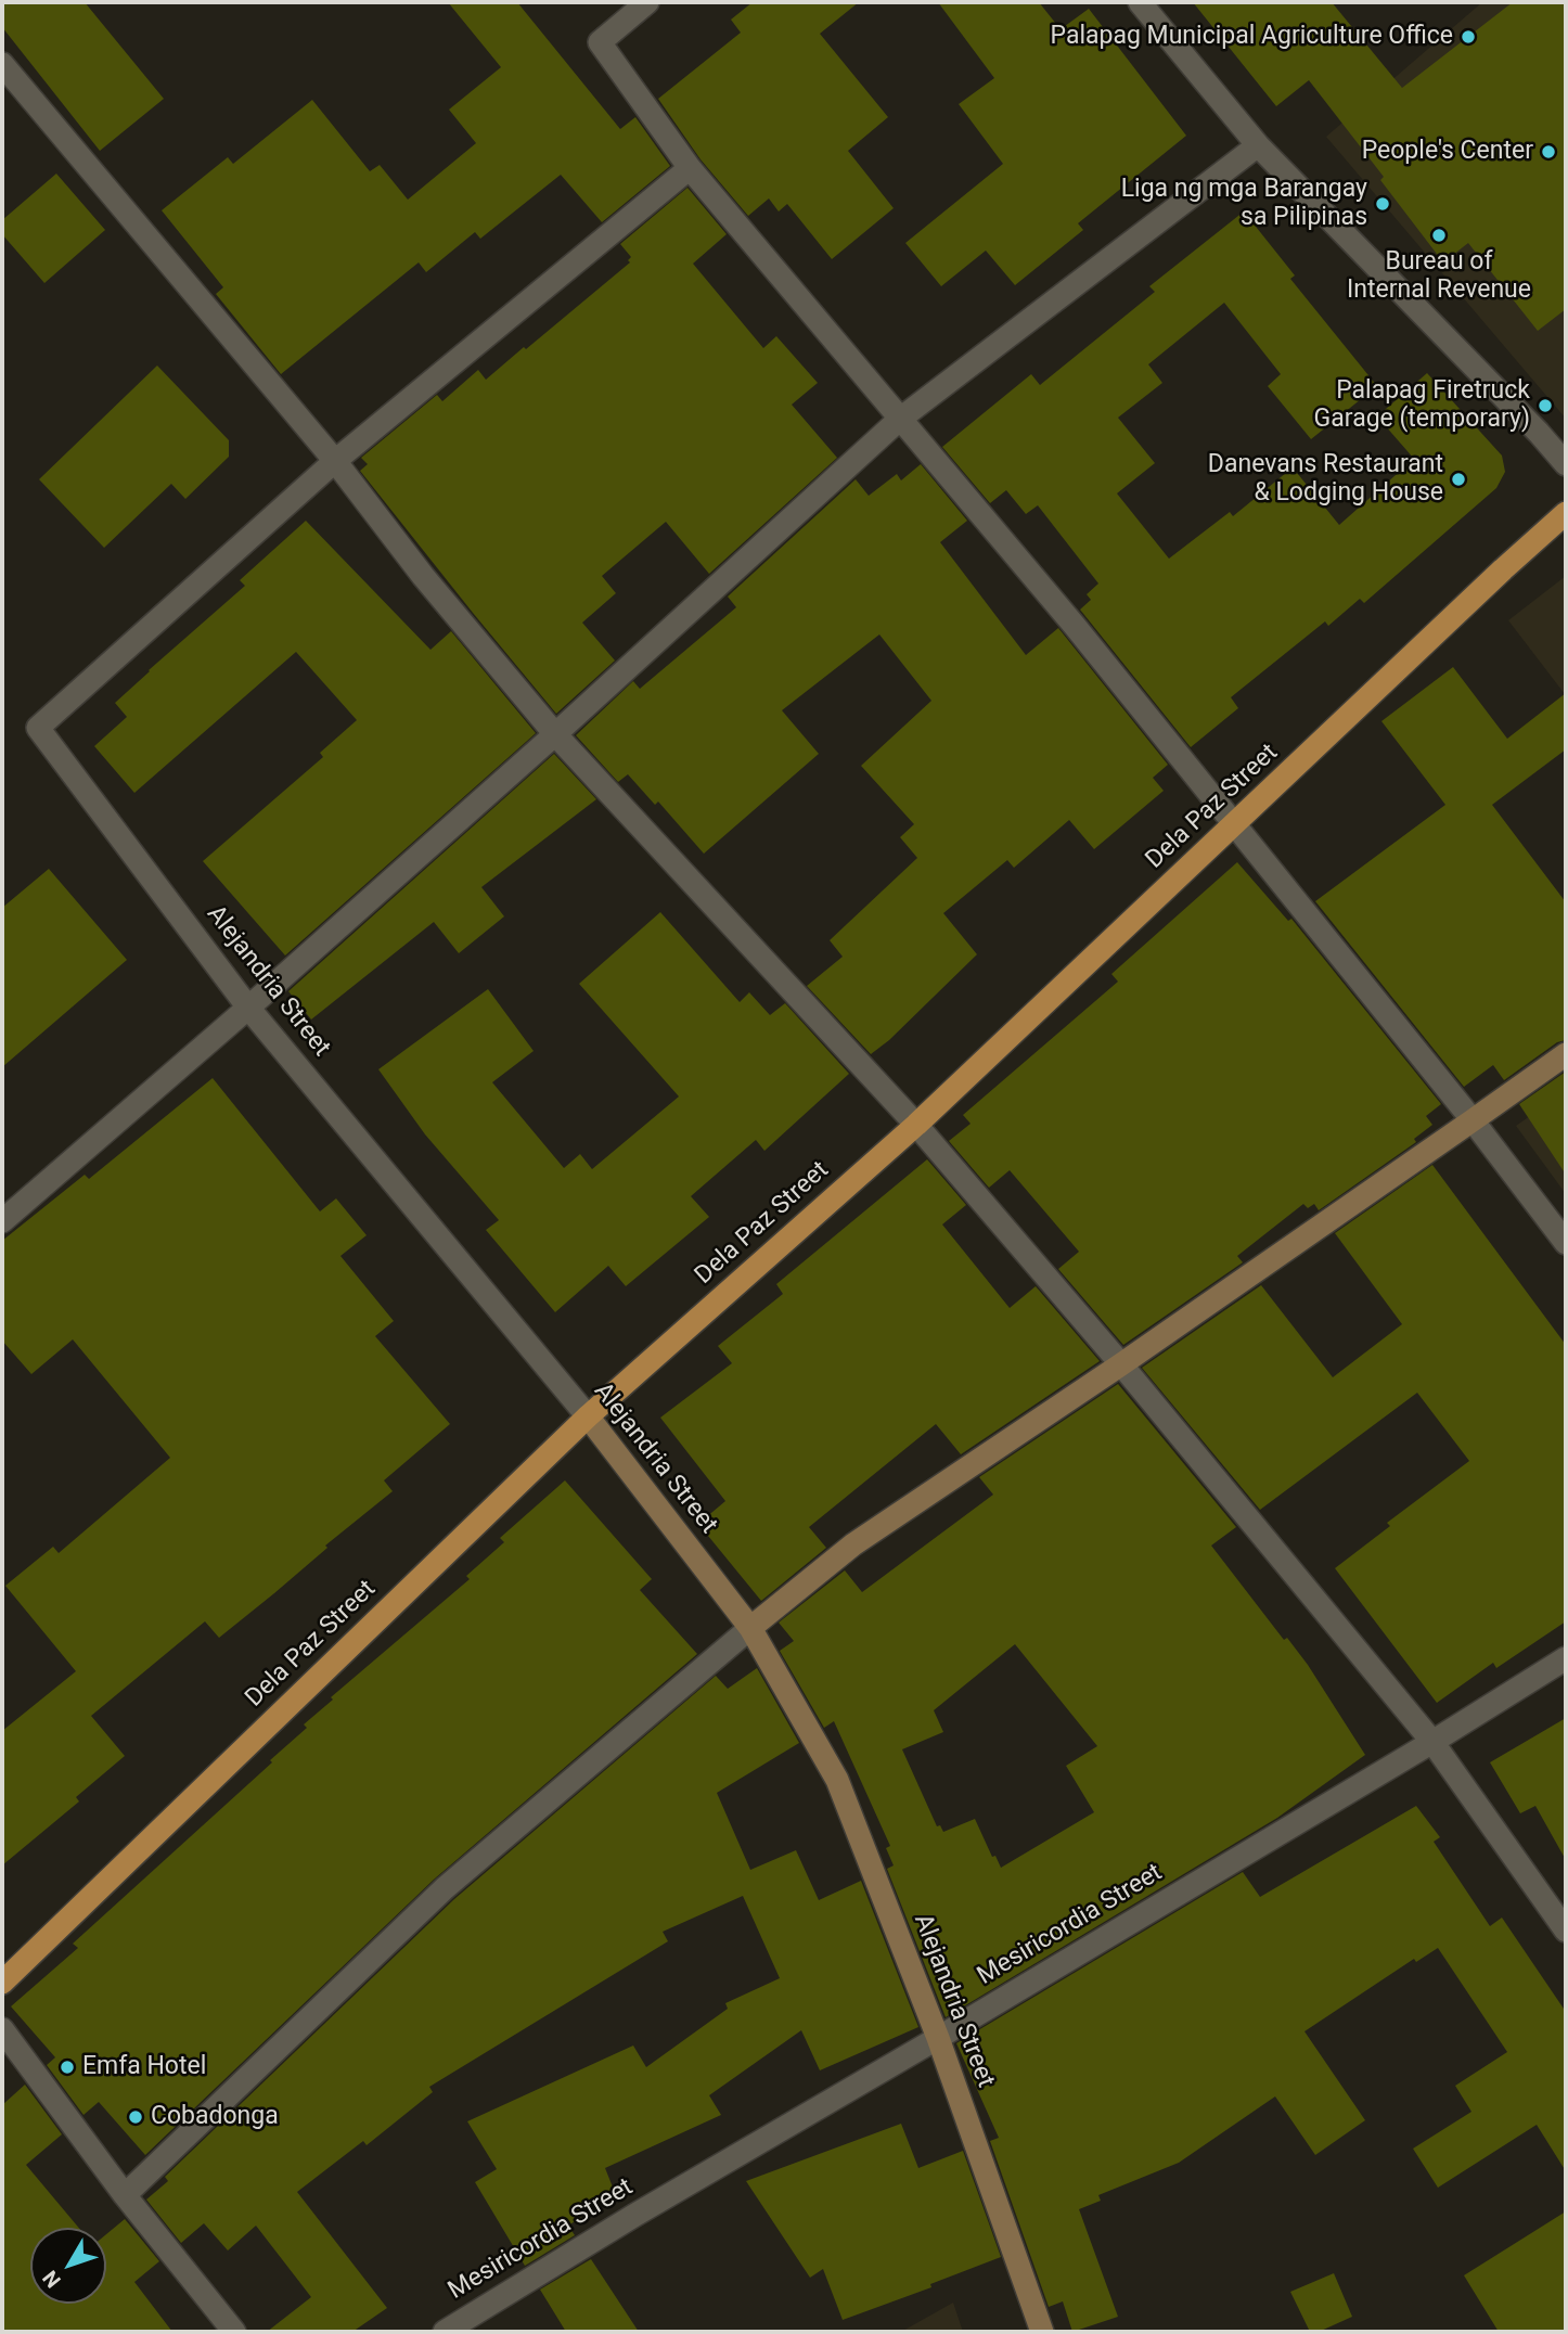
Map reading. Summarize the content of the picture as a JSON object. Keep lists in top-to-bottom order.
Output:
{
  "streets": {
    "main road": ["Dela Paz Street", "Alejandria Street"],
    "street": ["Mesiricordia Street"]
  },
  "crossings": [
    ["Dela Paz Street", "Alejandria Street"],
    ["Alejandria Street", "Mesiricordia Street"]
  ],
  "places": [
    "Palapag Municipal Agriculture Office",
    "People's Center",
    "Liga ng mga Barangay sa Pilipinas",
    "Bureau of Internal Revenue",
    "Palapag Firetruck Garage (temporary)",
    "Danevans Restaurant & Lodging House",
    "Emfa Hotel",
    "Cobadonga"
  ],
  "north": "bottom left"
}
